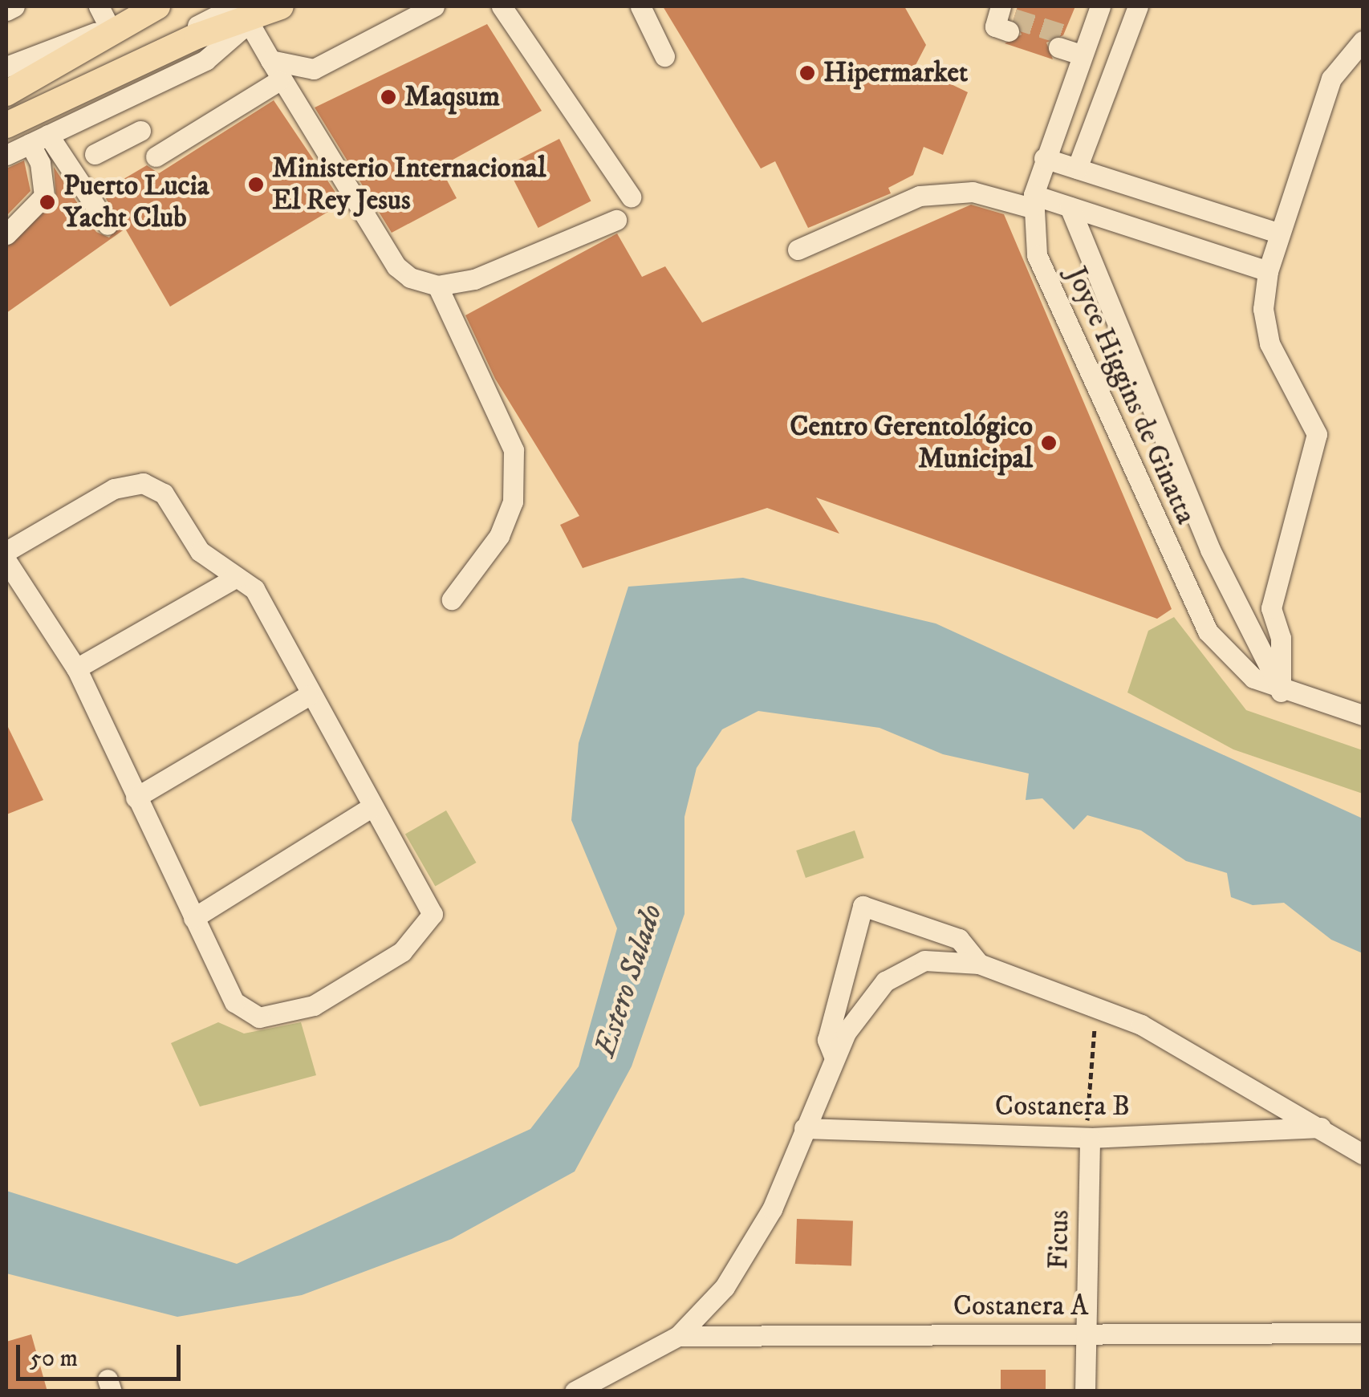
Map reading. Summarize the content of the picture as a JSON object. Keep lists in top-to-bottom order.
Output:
{
  "streets": {
    "street": [
      "Joyce Higgins de Ginatta",
      "Costanera B",
      "Ficus",
      "Costanera A"
    ]
  },
  "crossings": [
    ["Costanera B", "Ficus"],
    ["Ficus", "Costanera A"]
  ],
  "water": ["Estero Salado"],
  "places": [
    "Hipermarket",
    "Maqsum",
    "Ministerio Internacional El Rey Jesus",
    "Puerto Lucia Yacht Club",
    "Centro Gerentológico Municipal"
  ],
  "scale_bar": "50 m"
}
